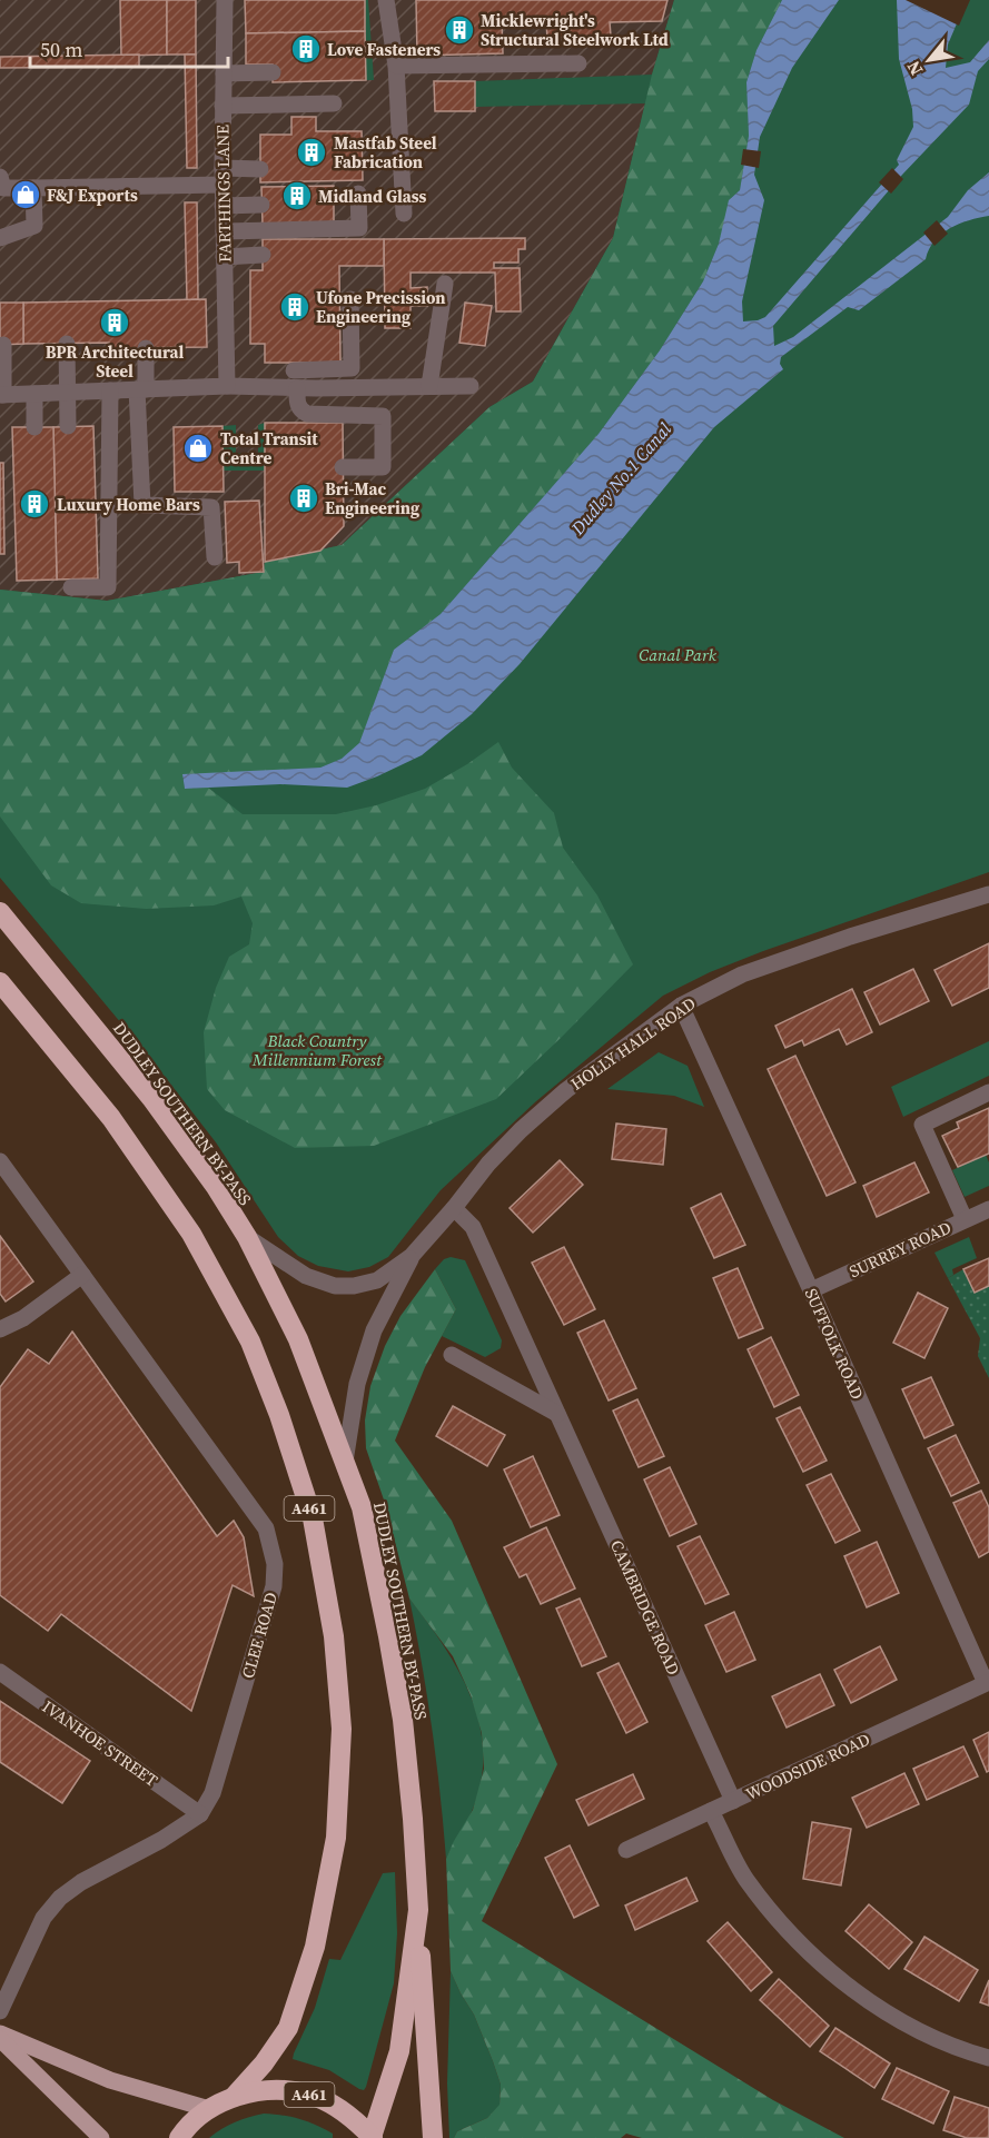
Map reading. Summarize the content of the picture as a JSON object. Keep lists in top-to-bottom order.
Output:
{
  "streets": {
    "highway": ["DUDLEY SOUTHERN BY-PASS", "A461"],
    "street": [
      "FARTHINGS LANE",
      "HOLLY HALL ROAD",
      "SURREY ROAD",
      "SUFFOLK ROAD",
      "CAMBRIDGE ROAD",
      "CLEE ROAD",
      "IVANHOE STREET",
      "WOODSIDE ROAD"
    ]
  },
  "crossings": [
    ["HOLLY HALL ROAD", "DUDLEY SOUTHERN BY-PASS"],
    ["HOLLY HALL ROAD", "SUFFOLK ROAD"],
    ["HOLLY HALL ROAD", "CAMBRIDGE ROAD"],
    ["DUDLEY SOUTHERN BY-PASS", "A461"],
    ["SURREY ROAD", "SUFFOLK ROAD"],
    ["SUFFOLK ROAD", "WOODSIDE ROAD"],
    ["CAMBRIDGE ROAD", "WOODSIDE ROAD"],
    ["CLEE ROAD", "IVANHOE STREET"]
  ],
  "water": ["Dudley No.1 Canal"],
  "parks": ["Canal Park", "Black Country Millennium Forest"],
  "places": {
    "building": [
      "Micklewright's Structural Steelwork Ltd",
      "Love Fasteners",
      "Mastfab Steel Fabrication",
      "Midland Glass",
      "Ufone Precission Engineering",
      "BPR Architectural Steel",
      "Bri-Mac Engineering",
      "Luxury Home Bars"
    ],
    "shop": ["F&J Exports", "Total Transit Centre"]
  },
  "scale_bar": "50 m",
  "north": "bottom left"
}
